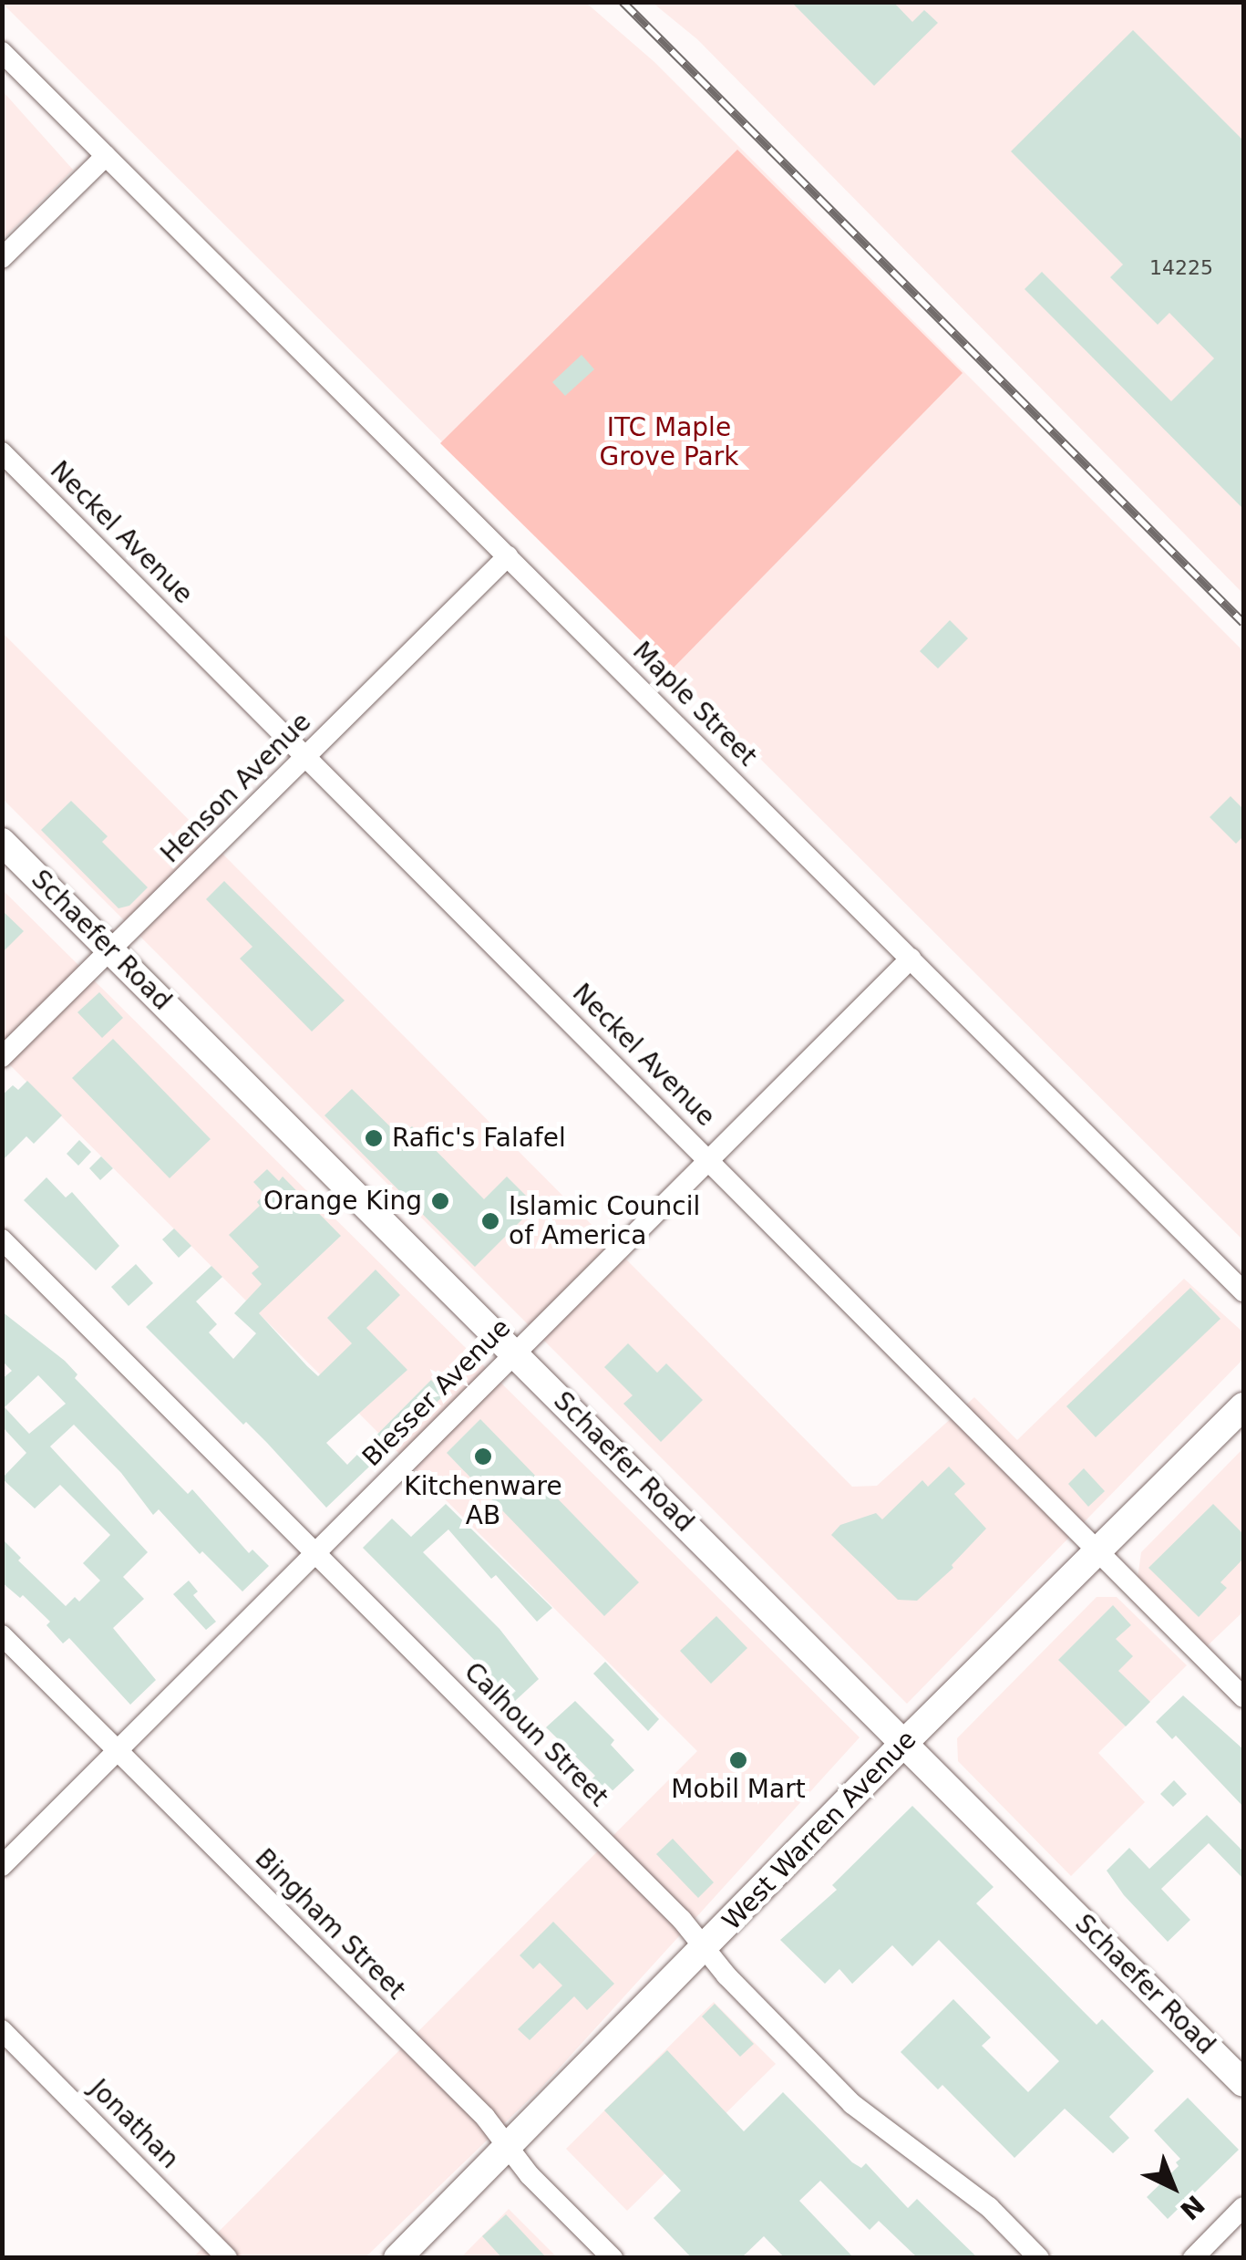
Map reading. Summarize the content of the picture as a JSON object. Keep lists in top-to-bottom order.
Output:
{
  "streets": {
    "main road": ["Schaefer Road", "West Warren Avenue"],
    "street": [
      "Neckel Avenue",
      "Maple Street",
      "Henson Avenue",
      "Blesser Avenue",
      "Calhoun Street",
      "Bingham Street",
      "Jonathan"
    ]
  },
  "crossings": [
    ["Neckel Avenue", "Henson Avenue"],
    ["Neckel Avenue", "Blesser Avenue"],
    ["Neckel Avenue", "West Warren Avenue"],
    ["Maple Street", "Henson Avenue"],
    ["Maple Street", "Blesser Avenue"],
    ["Henson Avenue", "Schaefer Road"],
    ["Schaefer Road", "Blesser Avenue"],
    ["Schaefer Road", "West Warren Avenue"],
    ["Blesser Avenue", "Calhoun Street"],
    ["Blesser Avenue", "Bingham Street"],
    ["Calhoun Street", "West Warren Avenue"],
    ["West Warren Avenue", "Bingham Street"]
  ],
  "parks": ["ITC Maple Grove Park"],
  "places": [
    "Rafic's Falafel",
    "Orange King",
    "Islamic Council of America",
    "Kitchenware AB",
    "Mobil Mart"
  ],
  "house_numbers": ["14225"],
  "north": "bottom right"
}
